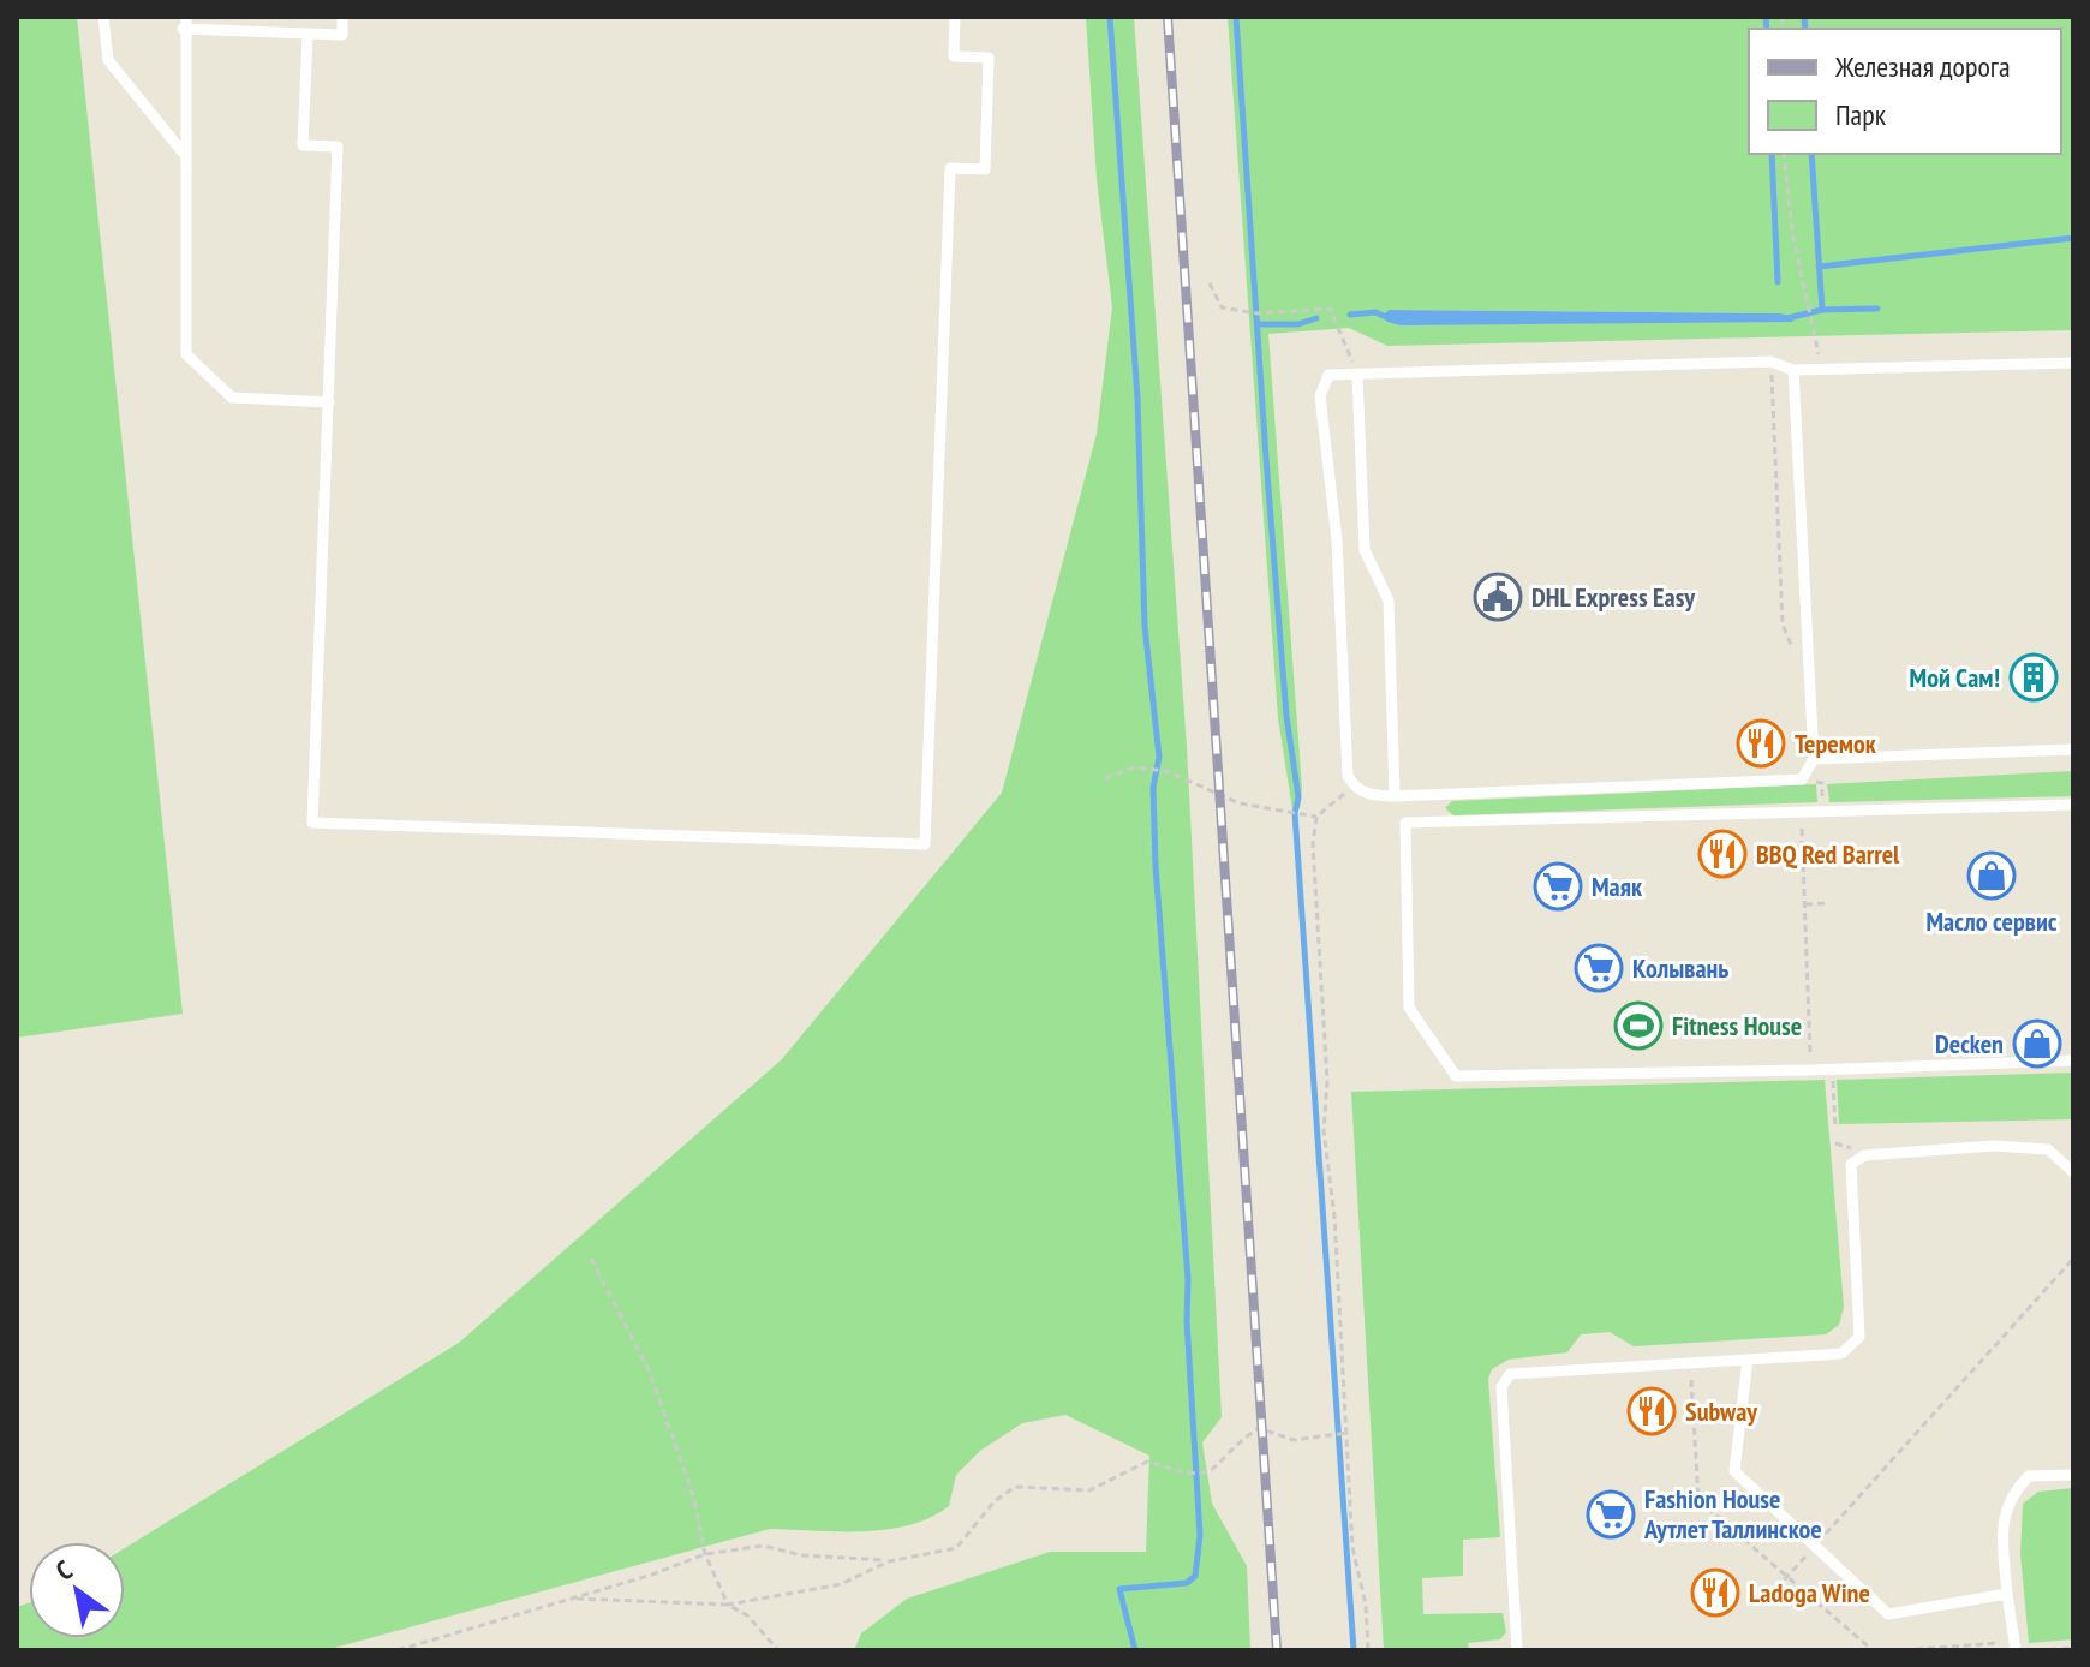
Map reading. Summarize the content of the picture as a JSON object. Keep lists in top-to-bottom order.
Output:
{
  "places": {
    "public building": ["DHL Express Easy"],
    "building": ["Мой Сам!"],
    "restaurant": [
      "Теремок",
      "BBQ Red Barrel",
      "Subway",
      "Ladoga Wine"
    ],
    "shop": ["Масло сервис", "Decken"],
    "supermarket": ["Маяк", "Колывань", "Fashion House Аутлет Таллинское"],
    "sports": ["Fitness House"]
  },
  "legend": ["Железная дорога", "Парк"],
  "north": "top left"
}
